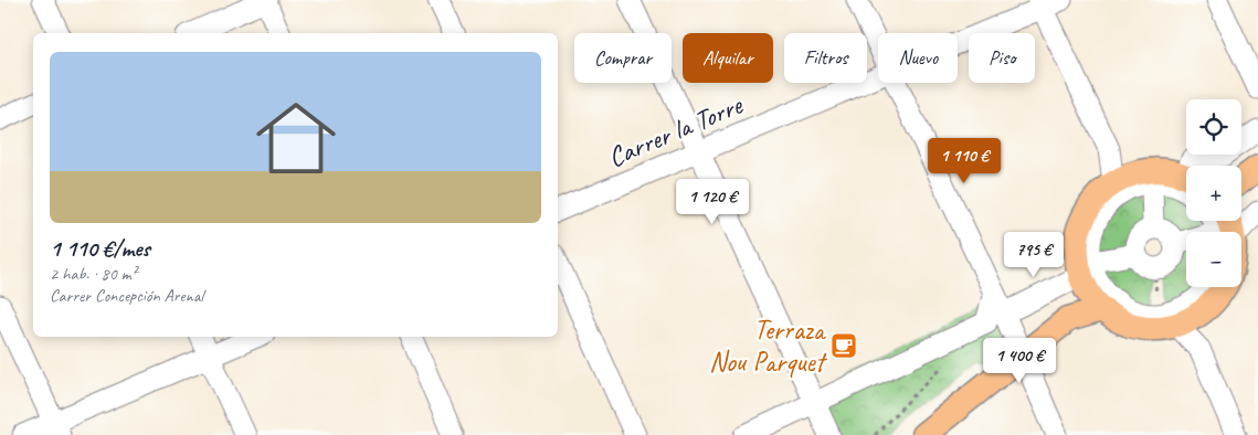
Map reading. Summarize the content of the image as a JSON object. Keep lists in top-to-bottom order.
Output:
{
  "streets": {
    "street": ["Carrer la Torre"]
  },
  "places": {
    "cafe": ["Terraza Nou Parquet"]
  },
  "page": {
    "chip": [
      "Comprar",
      "Alquilar",
      "Filtros",
      "Nuevo",
      "Piso"
    ],
    "list": [
      {
        "name": "1 110 €/mes",
        "note": "2 hab. · 80 m² · Carrer Concepción Arenal"
      }
    ],
    "map_buttons": ["+", "−"],
    "price": [
      "1 110 €",
      "1 120 €",
      "795 €",
      "1 400 €"
    ]
  }
}
